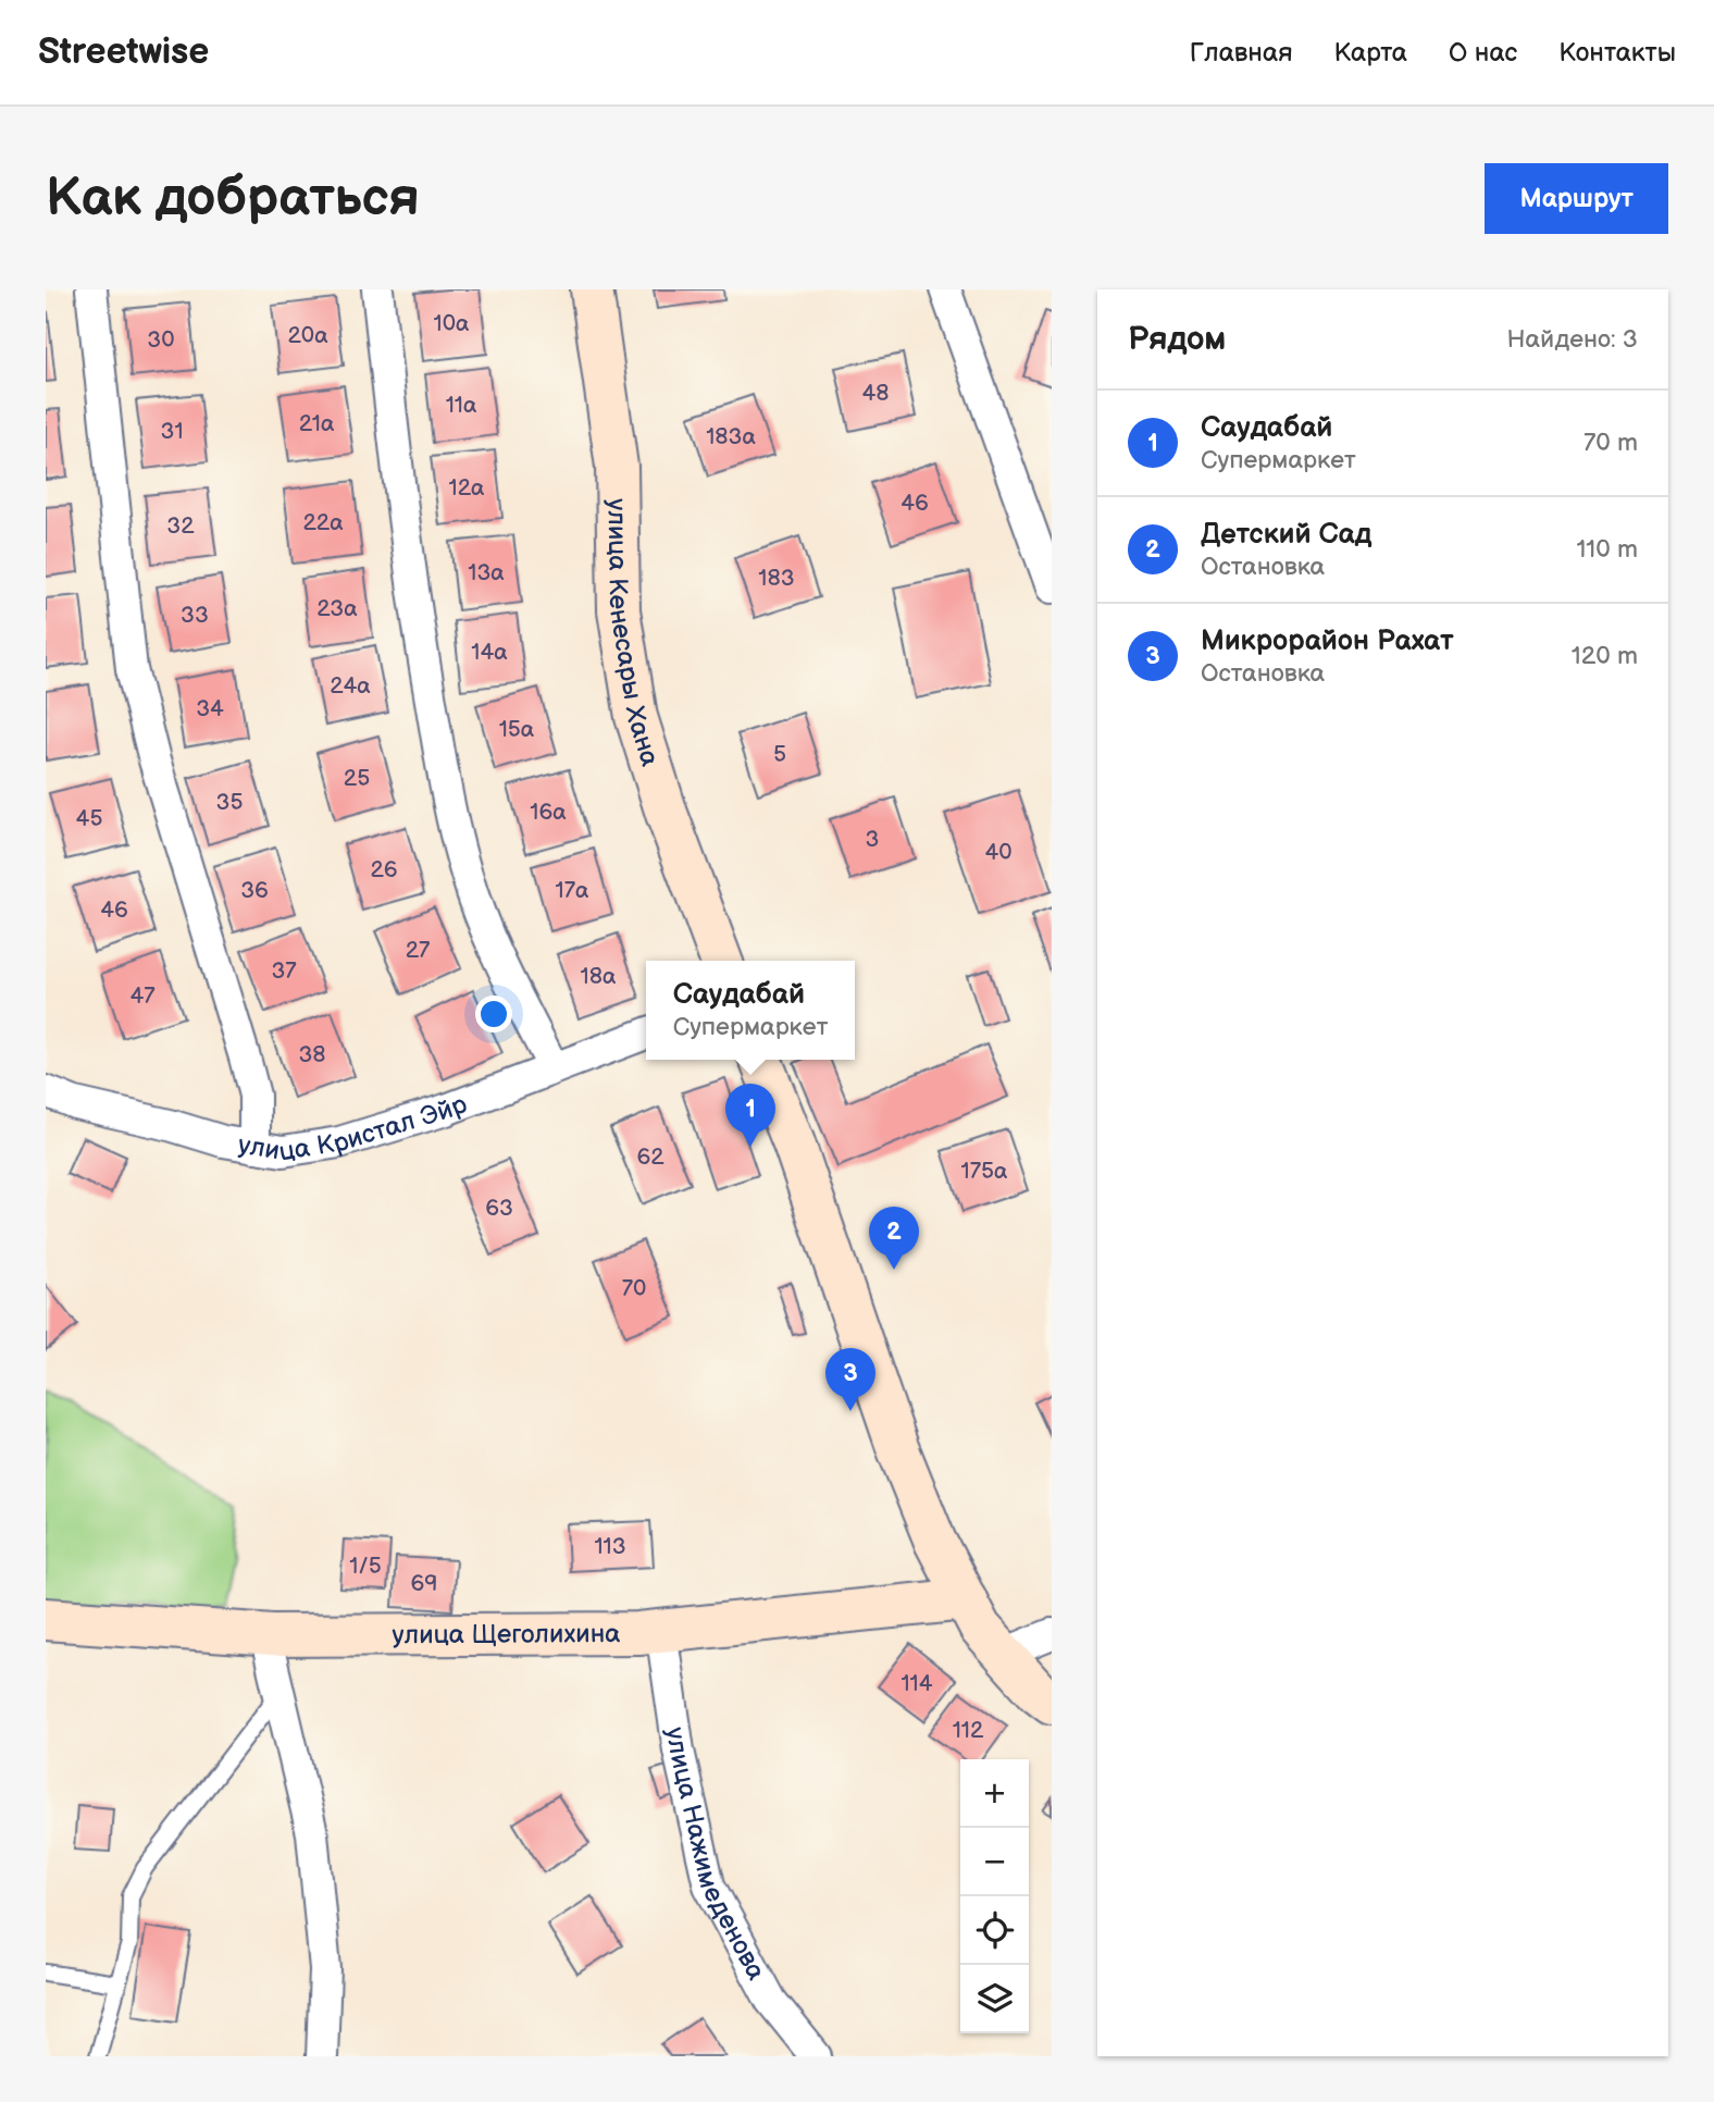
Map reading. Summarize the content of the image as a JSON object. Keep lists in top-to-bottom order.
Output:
{
  "streets": {
    "street": [
      "улица Кенесары Хана",
      "улица Кристал Эйр",
      "улица Щеголихина",
      "улица Нажимеденова"
    ]
  },
  "crossings": [
    ["улица Щеголихина", "улица Нажимеденова"]
  ],
  "house_numbers": [
    "10а",
    "20а",
    "30",
    "48",
    "11а",
    "21а",
    "31",
    "183а",
    "12а",
    "46",
    "22а",
    "32",
    "13а",
    "183",
    "23а",
    "33",
    "14а",
    "24а",
    "34",
    "15а",
    "5",
    "25",
    "35",
    "16а",
    "45",
    "3",
    "40",
    "26",
    "36",
    "17а",
    "46",
    "27",
    "37",
    "18а",
    "47",
    "38",
    "62",
    "175а",
    "63",
    "70",
    "113",
    "1/5",
    "69",
    "114",
    "112"
  ],
  "page": {
    "header": "Streetwise",
    "nav": [
      "Главная",
      "Карта",
      "О нас",
      "Контакты"
    ],
    "buttons": "Маршрут",
    "title": "Как добраться",
    "heading": ["Рядом", "Найдено: 3"],
    "list": [
      {
        "mark": "1",
        "name": "Саудабай",
        "note": "Супермаркет",
        "value": "70 m"
      },
      {
        "mark": "2",
        "name": "Детский Сад",
        "note": "Остановка",
        "value": "110 m"
      },
      {
        "mark": "3",
        "name": "Микрорайон Рахат",
        "note": "Остановка",
        "value": "120 m"
      }
    ],
    "popup": ["Саудабай", "Супермаркет"],
    "pins": ["1", "2", "3"],
    "map_buttons": ["+", "−"]
  }
}
